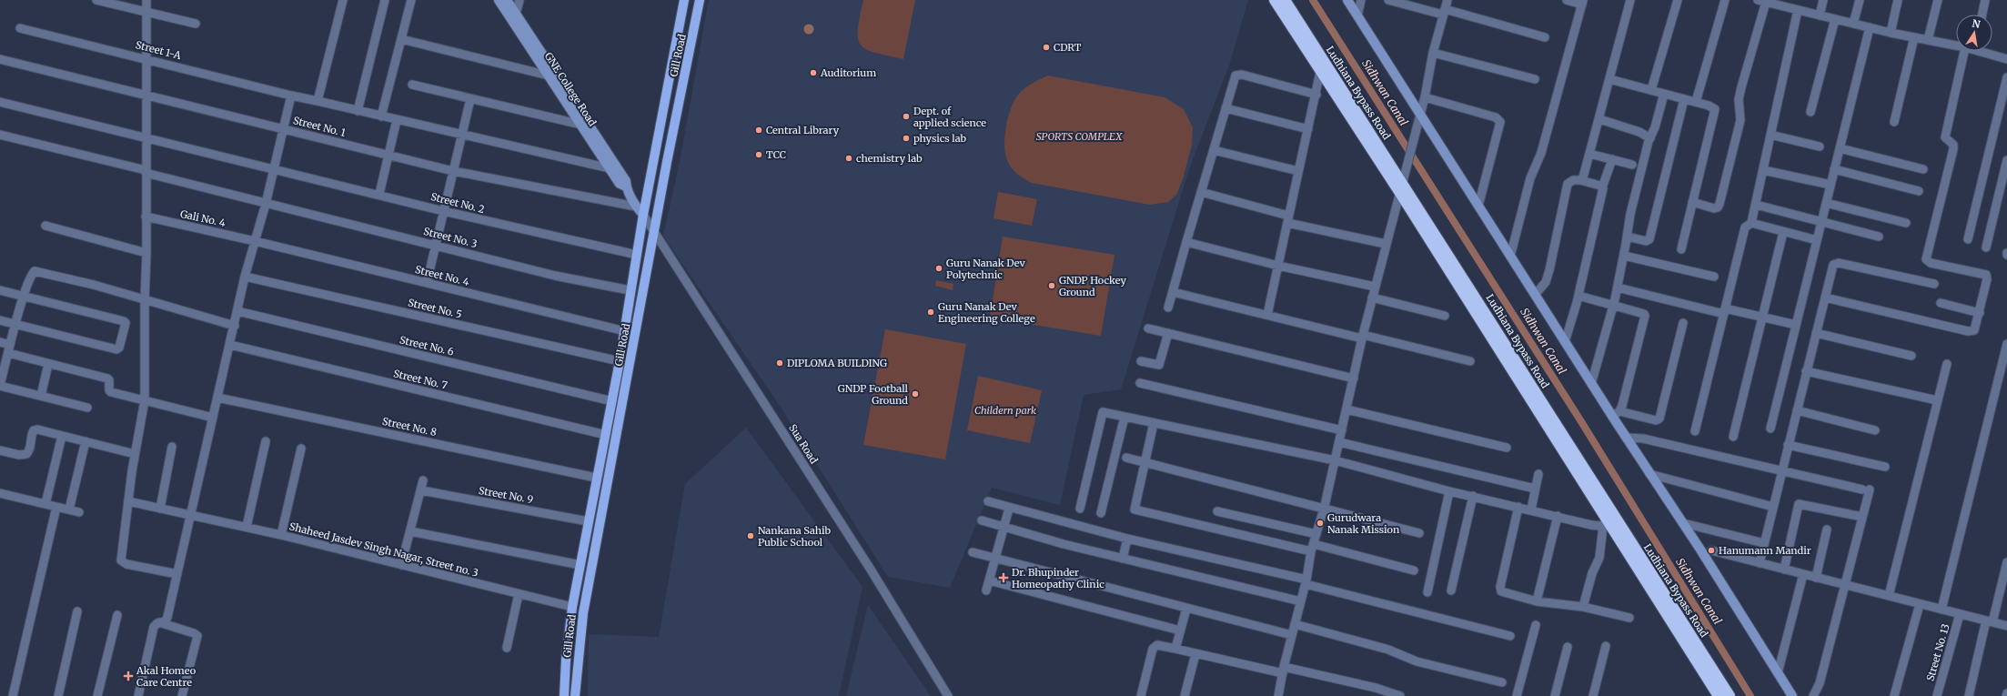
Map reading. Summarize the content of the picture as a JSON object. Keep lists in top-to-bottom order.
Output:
{
  "streets": {
    "highway": ["Ludhiana Bypass Road"],
    "main road": ["Gill Road"],
    "street": [
      "Street 1-A",
      "GNE College Road",
      "Street No. 1",
      "Street No. 2",
      "Gali No. 4",
      "Street No. 3",
      "Street No. 4",
      "Street No. 5",
      "Street No. 6",
      "Street No. 7",
      "Street No. 8",
      "Sua Road",
      "Street No. 9",
      "Shaheed Jasdev Singh Nagar, Street no. 3",
      "Street No. 13"
    ]
  },
  "crossings": [
    ["Street 1-A", "GNE College Road"],
    ["Gill Road", "Street No. 2"],
    ["Gill Road", "Street No. 3"],
    ["Gill Road", "Street No. 4"],
    ["Gill Road", "Street No. 5"],
    ["Gill Road", "Street No. 6"],
    ["Gill Road", "Street No. 7"],
    ["Gill Road", "Street No. 8"],
    ["Gill Road", "Sua Road"],
    ["Gill Road", "Street No. 9"],
    ["Gill Road", "Shaheed Jasdev Singh Nagar, Street no. 3"],
    ["GNE College Road", "Street No. 1"],
    ["GNE College Road", "Sua Road"],
    ["Street No. 1", "Sua Road"],
    ["Gali No. 4", "Street No. 4"]
  ],
  "water": ["Sidhwan Canal"],
  "parks": ["SPORTS COMPLEX", "Childern park"],
  "places": {
    "other": [
      "CDRT",
      "Auditorium",
      "Dept. of applied science",
      "Central Library",
      "physics lab",
      "TCC",
      "chemistry lab",
      "Guru Nanak Dev Polytechnic",
      "GNDP Hockey Ground",
      "Guru Nanak Dev Engineering College",
      "DIPLOMA BUILDING",
      "GNDP Football Ground",
      "Gurudwara Nanak Mission",
      "Nankana Sahib Public School",
      "Hanumann Mandir"
    ],
    "health": ["Dr. Bhupinder Homeopathy Clinic", "Akal Homeo Care Centre"]
  },
  "north": "top"
}
